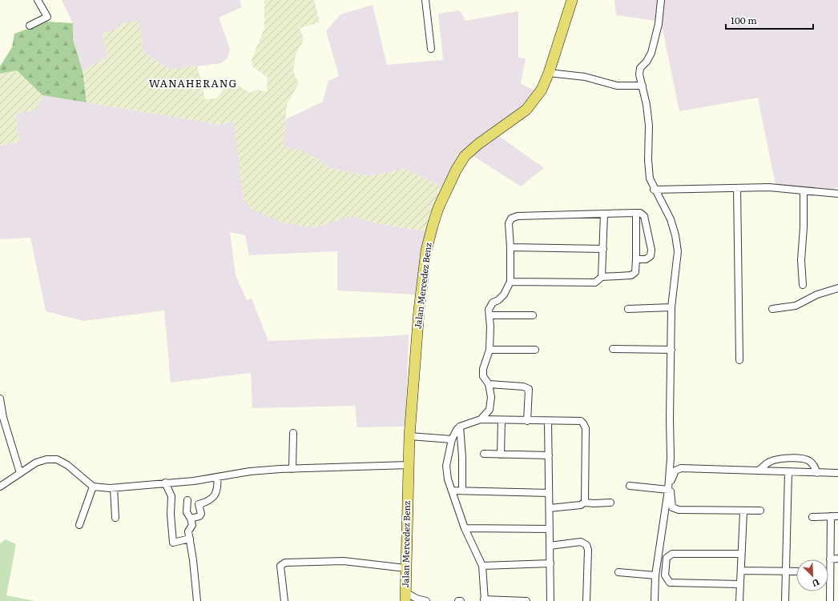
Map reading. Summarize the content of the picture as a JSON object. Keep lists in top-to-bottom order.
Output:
{
  "streets": {
    "main road": ["Jalan Mercedez Benz"]
  },
  "districts": ["WANAHERANG"],
  "scale_bar": "100 m",
  "north": "bottom right"
}
